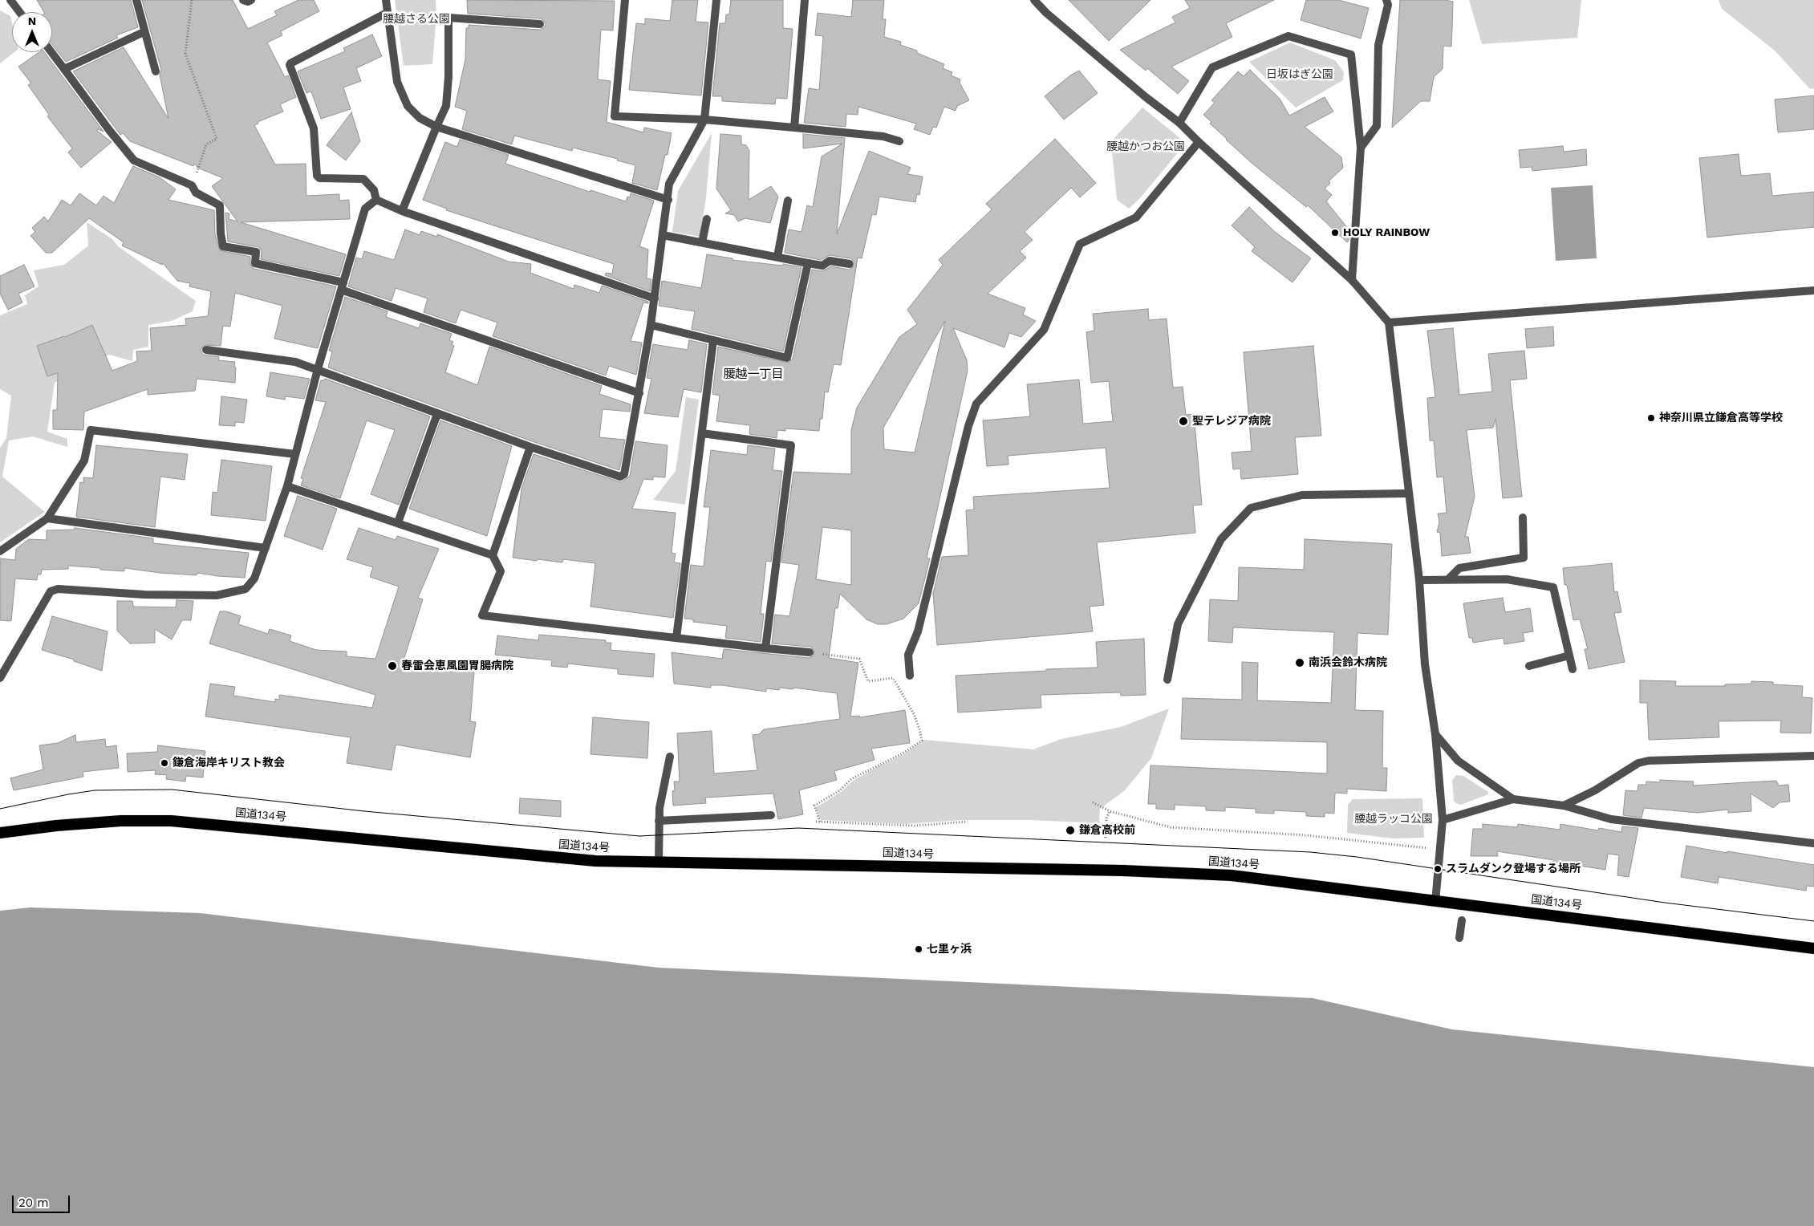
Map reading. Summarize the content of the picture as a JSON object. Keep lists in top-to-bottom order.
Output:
{
  "streets": {
    "highway": ["国道134号"]
  },
  "districts": ["腰越一丁目"],
  "parks": [
    "腰越さる公園",
    "日坂はぎ公園",
    "腰越かつお公園",
    "腰越ラッコ公園"
  ],
  "places": [
    "HOLY RAINBOW",
    "神奈川県立鎌倉高等学校",
    "聖テレジア病院",
    "南浜会鈴木病院",
    "春雷会恵風園胃腸病院",
    "鎌倉海岸キリスト教会",
    "鎌倉高校前",
    "スラムダンク登場する場所",
    "七里ヶ浜"
  ],
  "scale_bar": "20 m",
  "north": "top"
}
